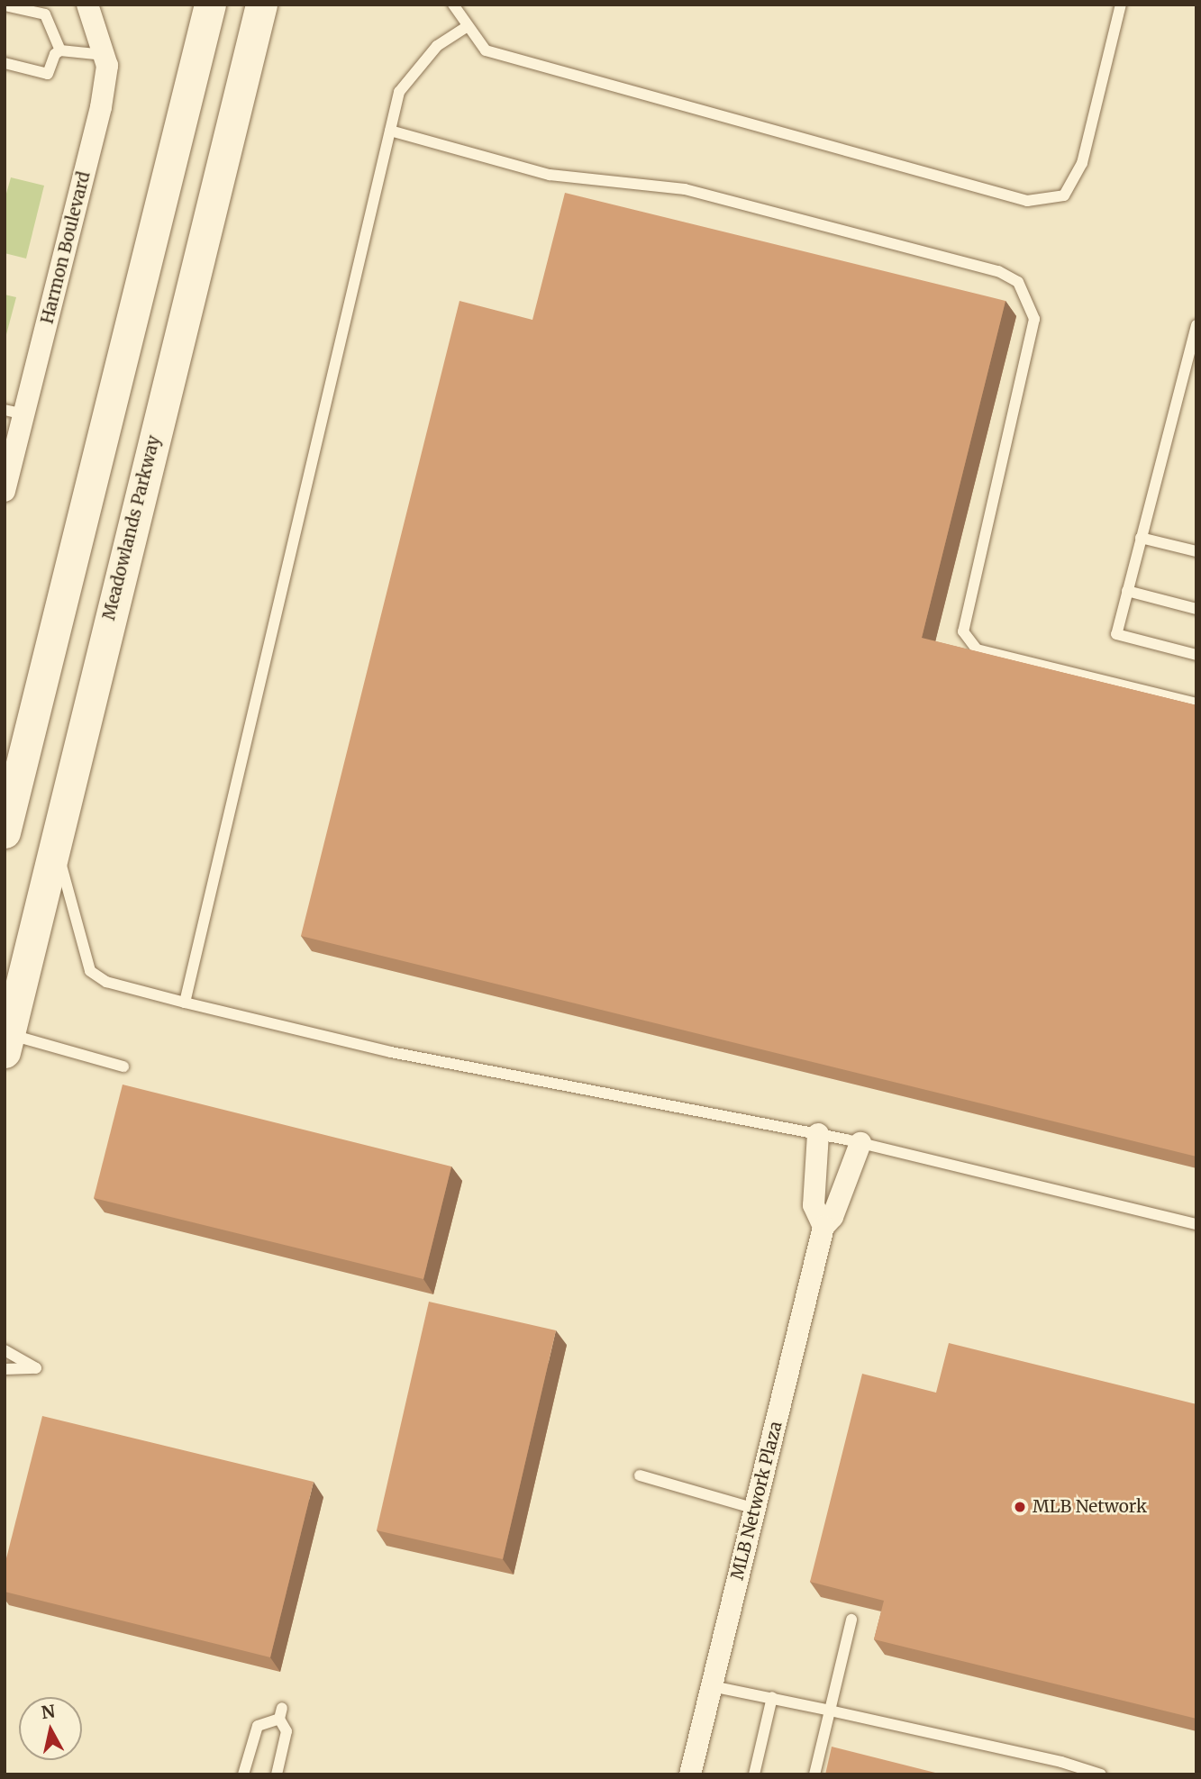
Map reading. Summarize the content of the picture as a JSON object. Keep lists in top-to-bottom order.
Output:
{
  "streets": {
    "main road": ["Meadowlands Parkway"],
    "street": ["Harmon Boulevard", "MLB Network Plaza"]
  },
  "places": ["MLB Network"],
  "north": "top"
}
